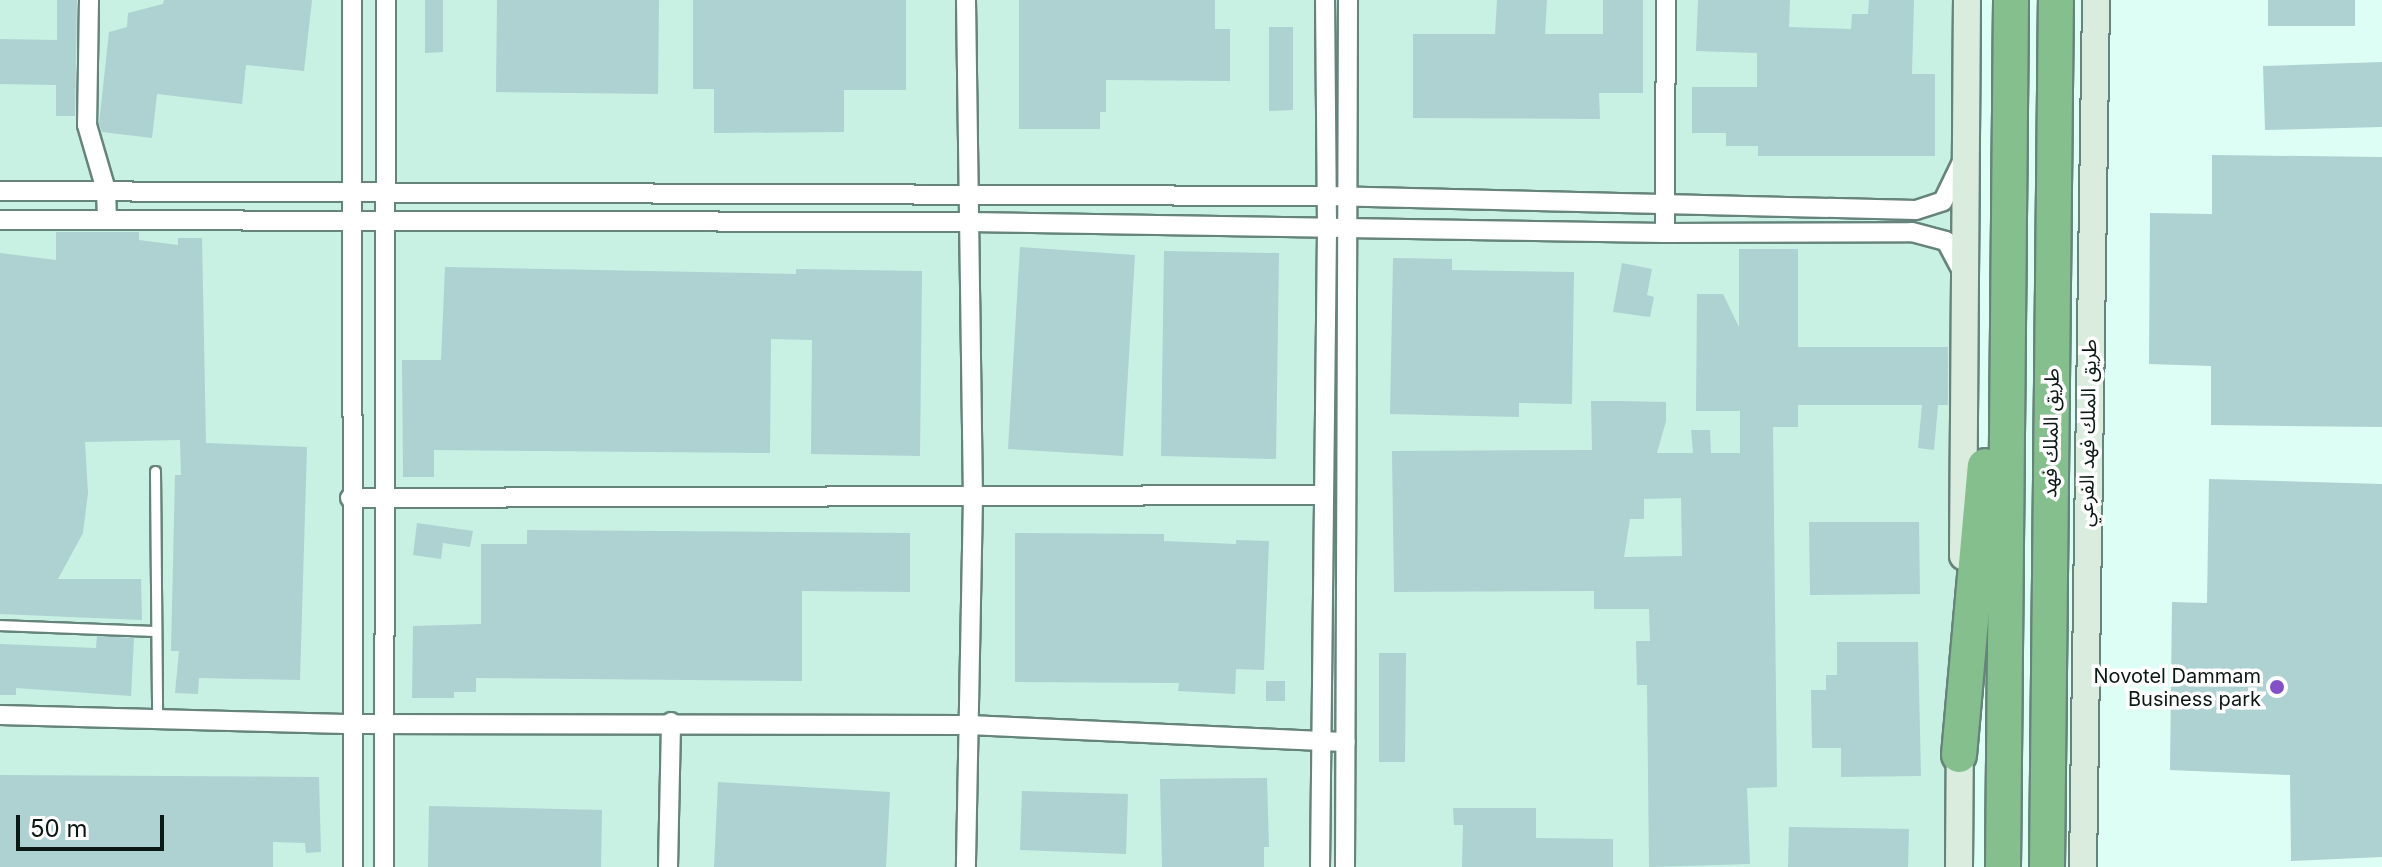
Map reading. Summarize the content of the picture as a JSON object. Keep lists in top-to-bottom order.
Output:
{
  "streets": {
    "highway": ["طريق الملك فهد"],
    "main road": ["طريق الملك فهد الفرعي"]
  },
  "places": ["Novotel Dammam Business park"],
  "scale_bar": "50 m"
}
